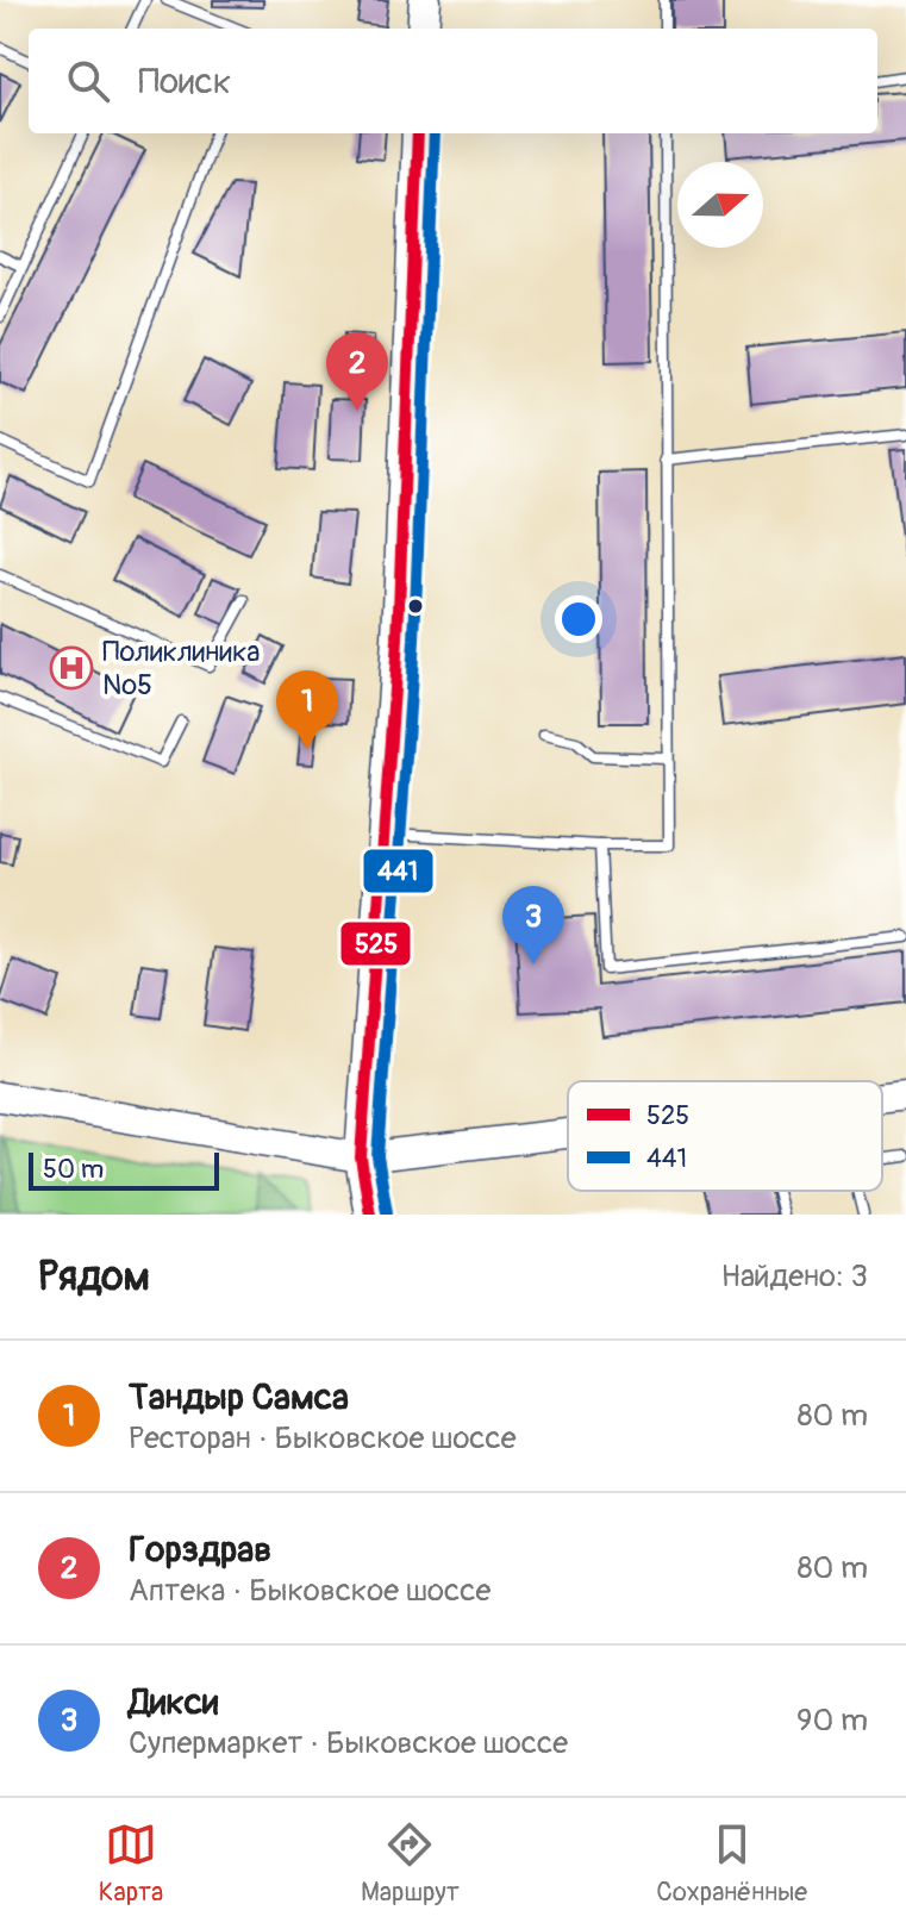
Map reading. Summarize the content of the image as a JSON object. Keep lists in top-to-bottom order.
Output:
{
  "places": {
    "hospital": ["Поликлиника №5"]
  },
  "lines": ["transit line 525", "transit line 441"],
  "legend": ["525", "441"],
  "scale_bar": "50 m",
  "north": "right",
  "page": {
    "search": "Поиск",
    "pins": ["2", "1", "3"],
    "scale": "50 m",
    "heading": ["Рядом", "Найдено: 3"],
    "list": [
      {
        "mark": "1",
        "name": "Тандыр Самса",
        "note": "Ресторан · Быковское шоссе",
        "value": "80 m"
      },
      {
        "mark": "2",
        "name": "Горздрав",
        "note": "Аптека · Быковское шоссе",
        "value": "80 m"
      },
      {
        "mark": "3",
        "name": "Дикси",
        "note": "Супермаркет · Быковское шоссе",
        "value": "90 m"
      }
    ],
    "nav": ["Карта", "Маршрут", "Сохранённые"]
  }
}
